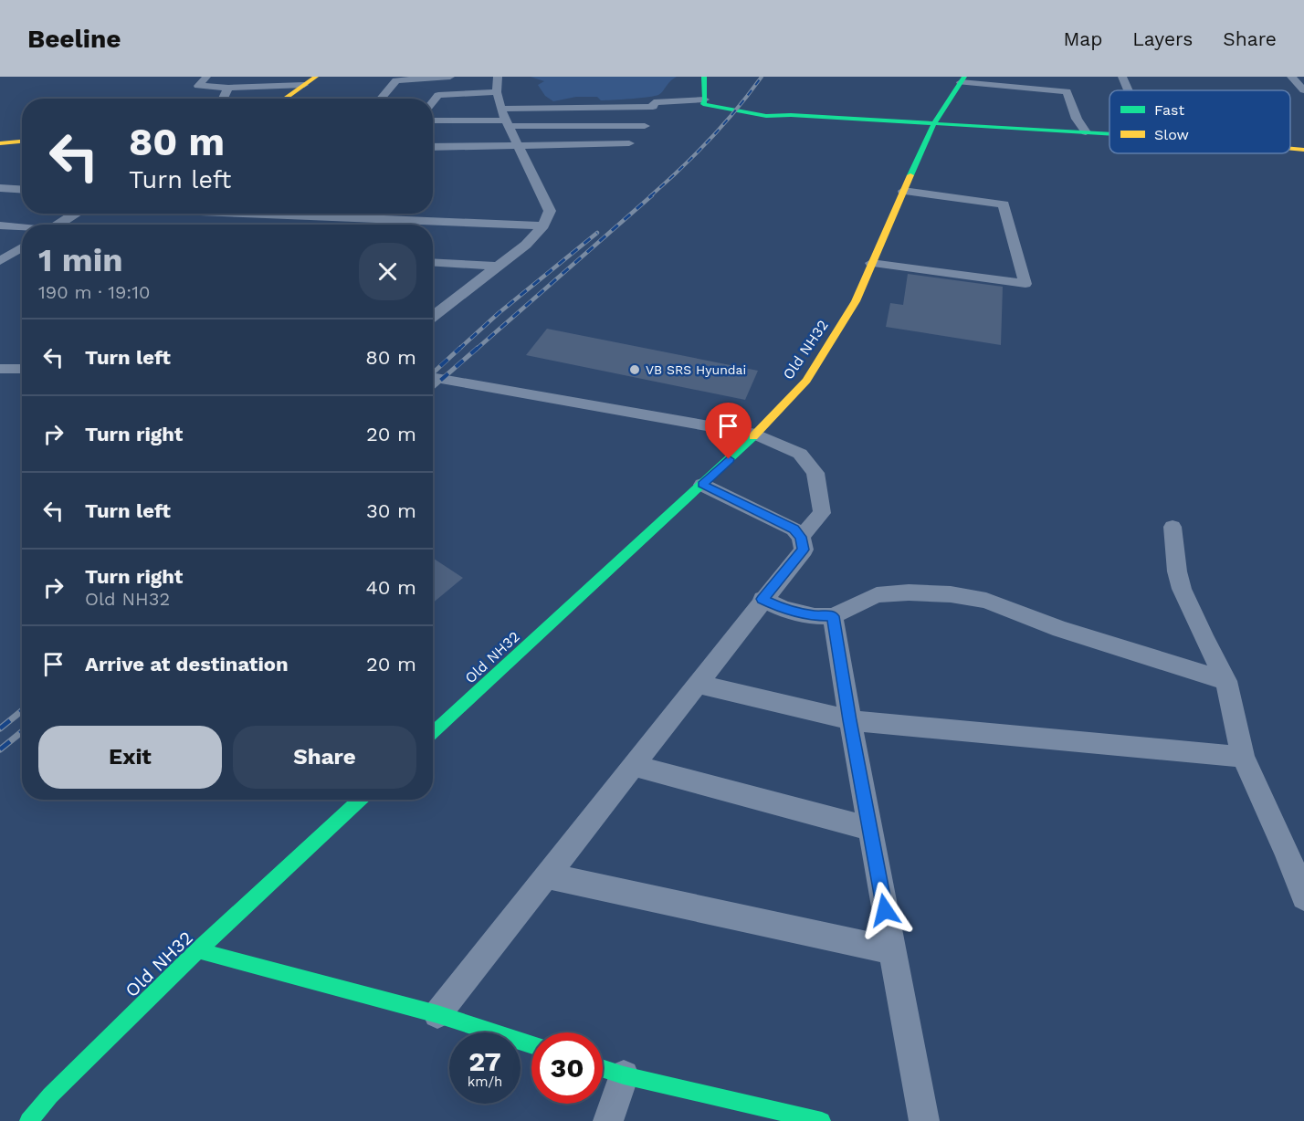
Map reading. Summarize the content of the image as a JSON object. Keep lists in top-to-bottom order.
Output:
{
  "streets": {
    "main road": ["Old NH32"]
  },
  "places": ["VB SRS Hyundai"],
  "legend": ["Fast", "Slow"],
  "page": {
    "header": "Beeline",
    "nav": ["Map", "Layers", "Share"],
    "turn": ["80 m", "Turn left"],
    "heading": ["1 min", "190 m · 19:10"],
    "list": [
      {
        "name": "Turn left",
        "value": "80 m"
      },
      {
        "name": "Turn right",
        "value": "20 m"
      },
      {
        "name": "Turn left",
        "value": "30 m"
      },
      {
        "name": "Turn right",
        "note": "Old NH32",
        "value": "40 m"
      },
      {
        "name": "Arrive at destination",
        "value": "20 m"
      }
    ],
    "buttons": ["Exit", "Share"],
    "speed": "27 km/h",
    "limit": "30"
  }
}
